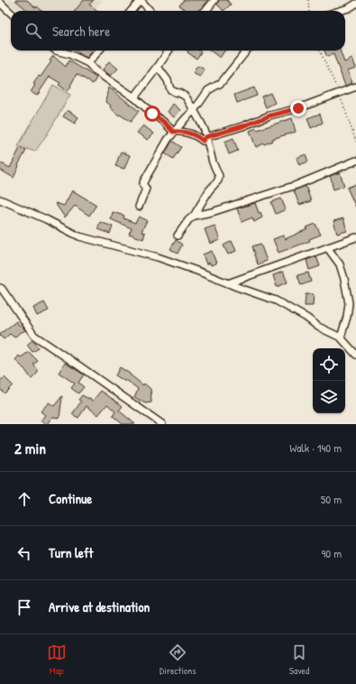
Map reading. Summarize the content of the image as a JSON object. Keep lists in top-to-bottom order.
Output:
{
  "page": {
    "search": "Search here",
    "heading": ["2 min", "Walk · 140 m"],
    "list": [
      ["Continue", "50 m"],
      ["Turn left", "90 m"],
      "Arrive at destination"
    ],
    "nav": ["Map", "Directions", "Saved"]
  }
}
